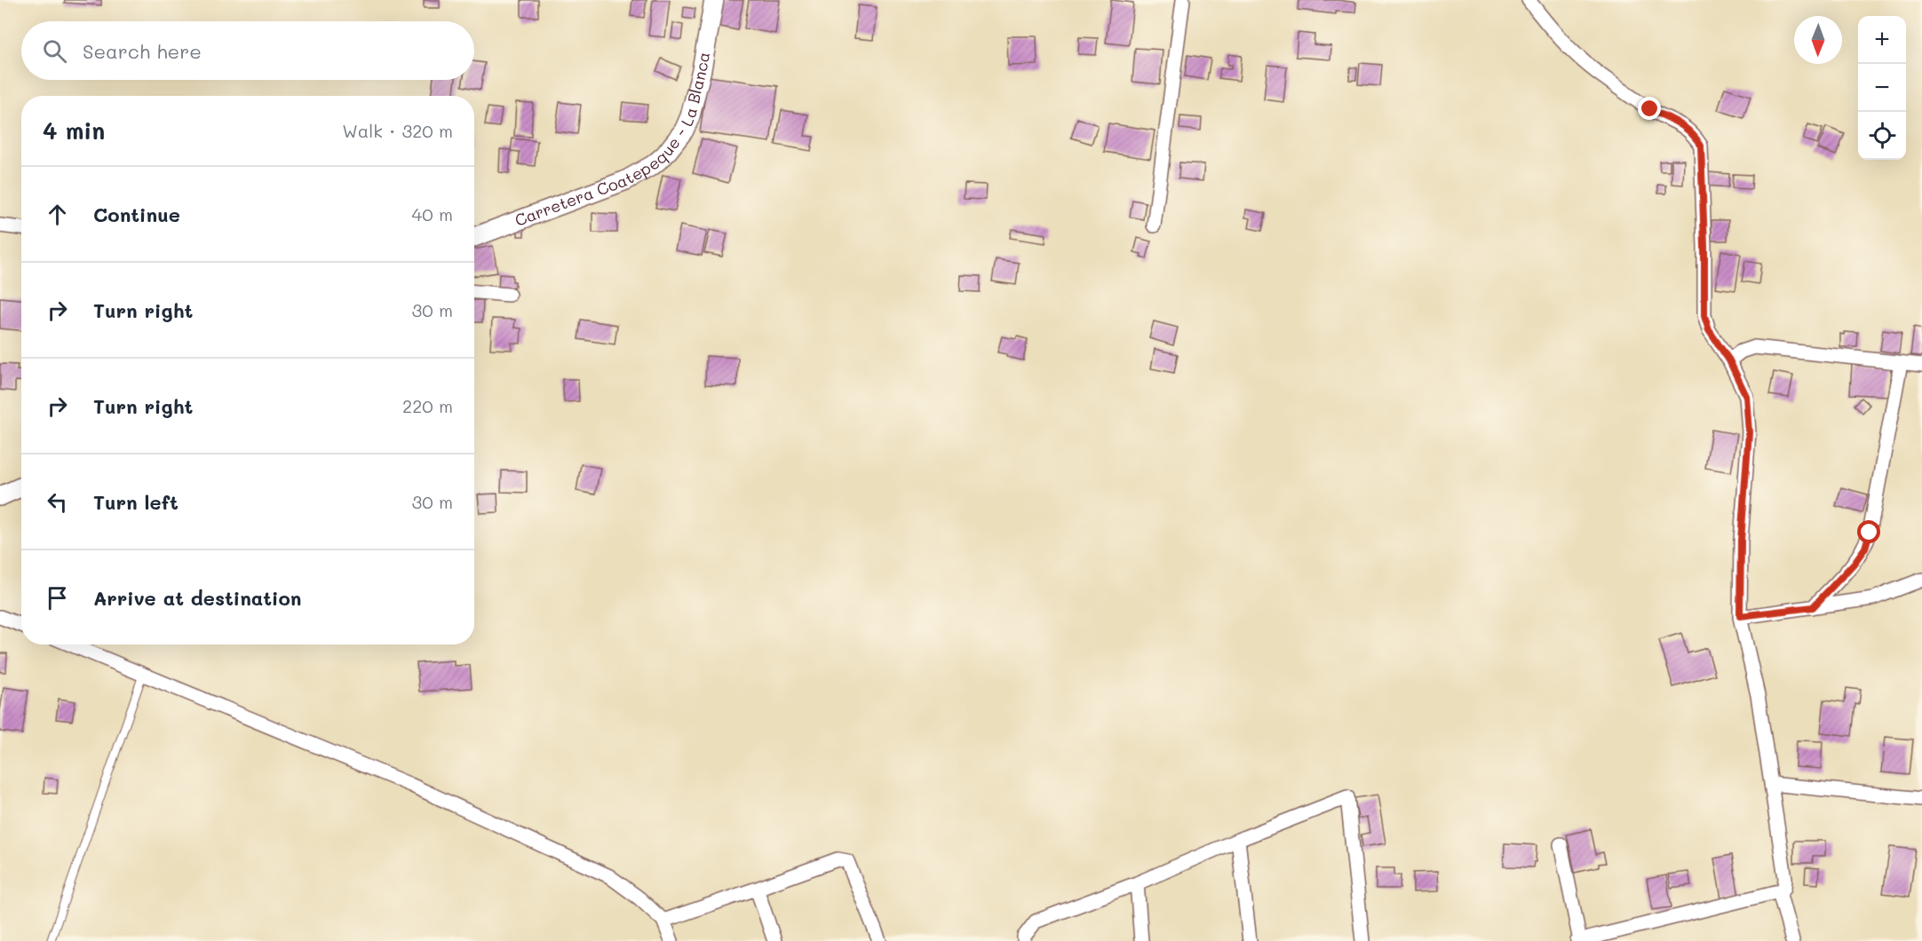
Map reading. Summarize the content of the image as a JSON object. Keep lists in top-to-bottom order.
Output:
{
  "streets": {
    "main road": ["Carretera Coatepeque - La Blanca"]
  },
  "north": "bottom",
  "page": {
    "map_buttons": ["+", "−"],
    "search": "Search here",
    "heading": ["4 min", "Walk · 320 m"],
    "list": [
      ["Continue", "40 m"],
      ["Turn right", "30 m"],
      ["Turn right", "220 m"],
      ["Turn left", "30 m"],
      "Arrive at destination"
    ]
  }
}
